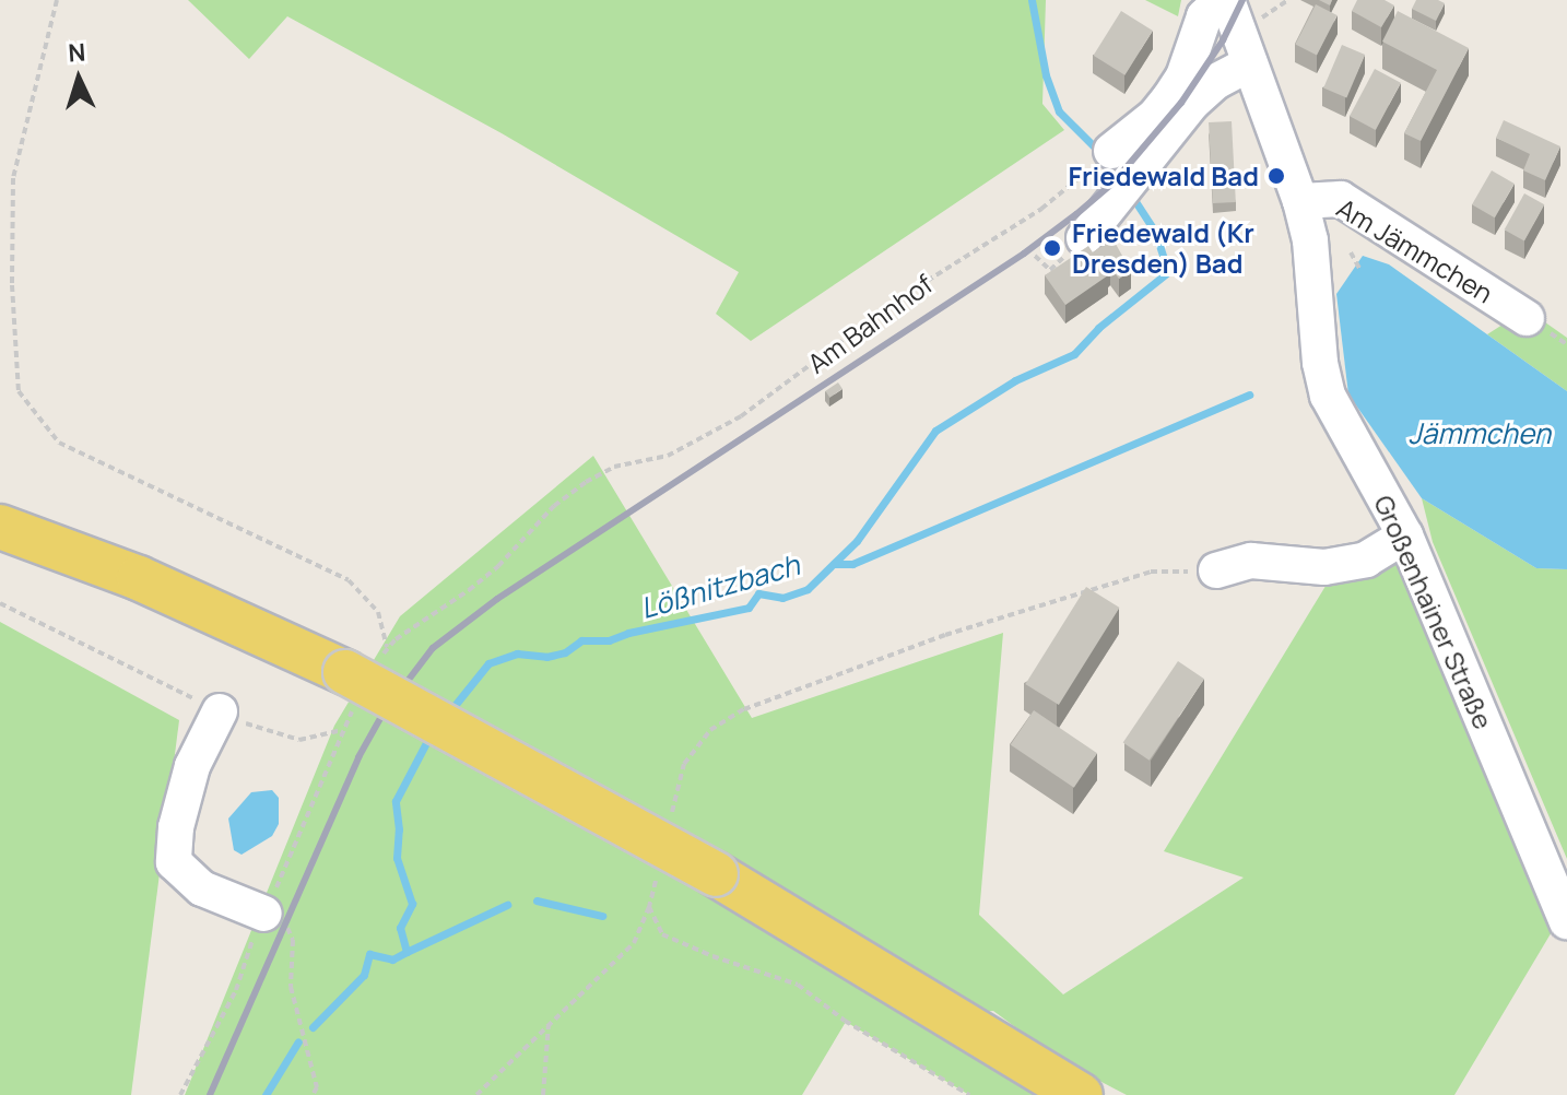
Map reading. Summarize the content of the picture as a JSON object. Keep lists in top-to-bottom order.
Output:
{
  "streets": {
    "street": ["Am Jämmchen", "Großenhainer Straße"],
    "path": ["Am Bahnhof"]
  },
  "crossings": [
    ["Am Jämmchen", "Großenhainer Straße"]
  ],
  "water": ["Jämmchen", "Lößnitzbach"],
  "places": ["Friedewald Bad", "Friedewald (Kr Dresden) Bad"],
  "north": "top"
}
